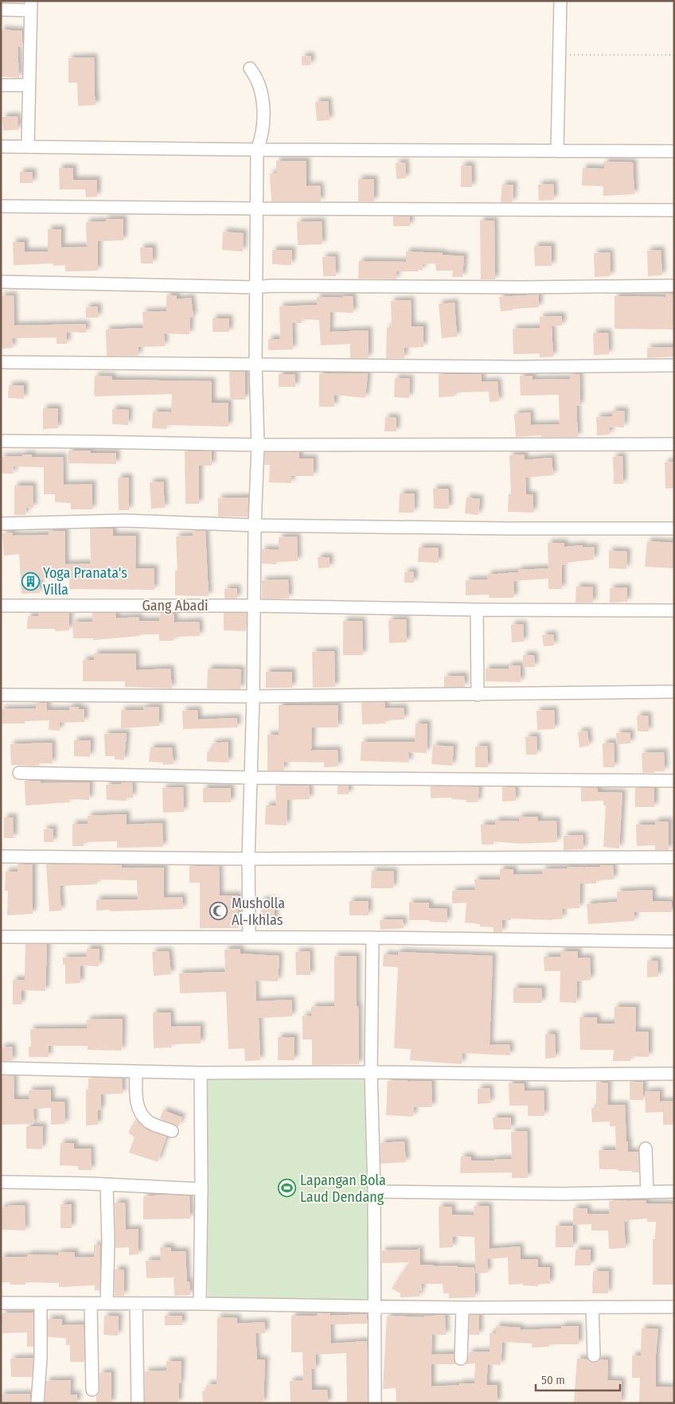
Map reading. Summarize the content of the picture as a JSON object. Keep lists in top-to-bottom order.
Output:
{
  "streets": {
    "street": ["Gang Abadi"]
  },
  "places": {
    "building": ["Yoga Pranata's Villa"],
    "mosque": ["Musholla Al-Ikhlas"],
    "sports": ["Lapangan Bola Laud Dendang"]
  },
  "scale_bar": "50 m"
}
